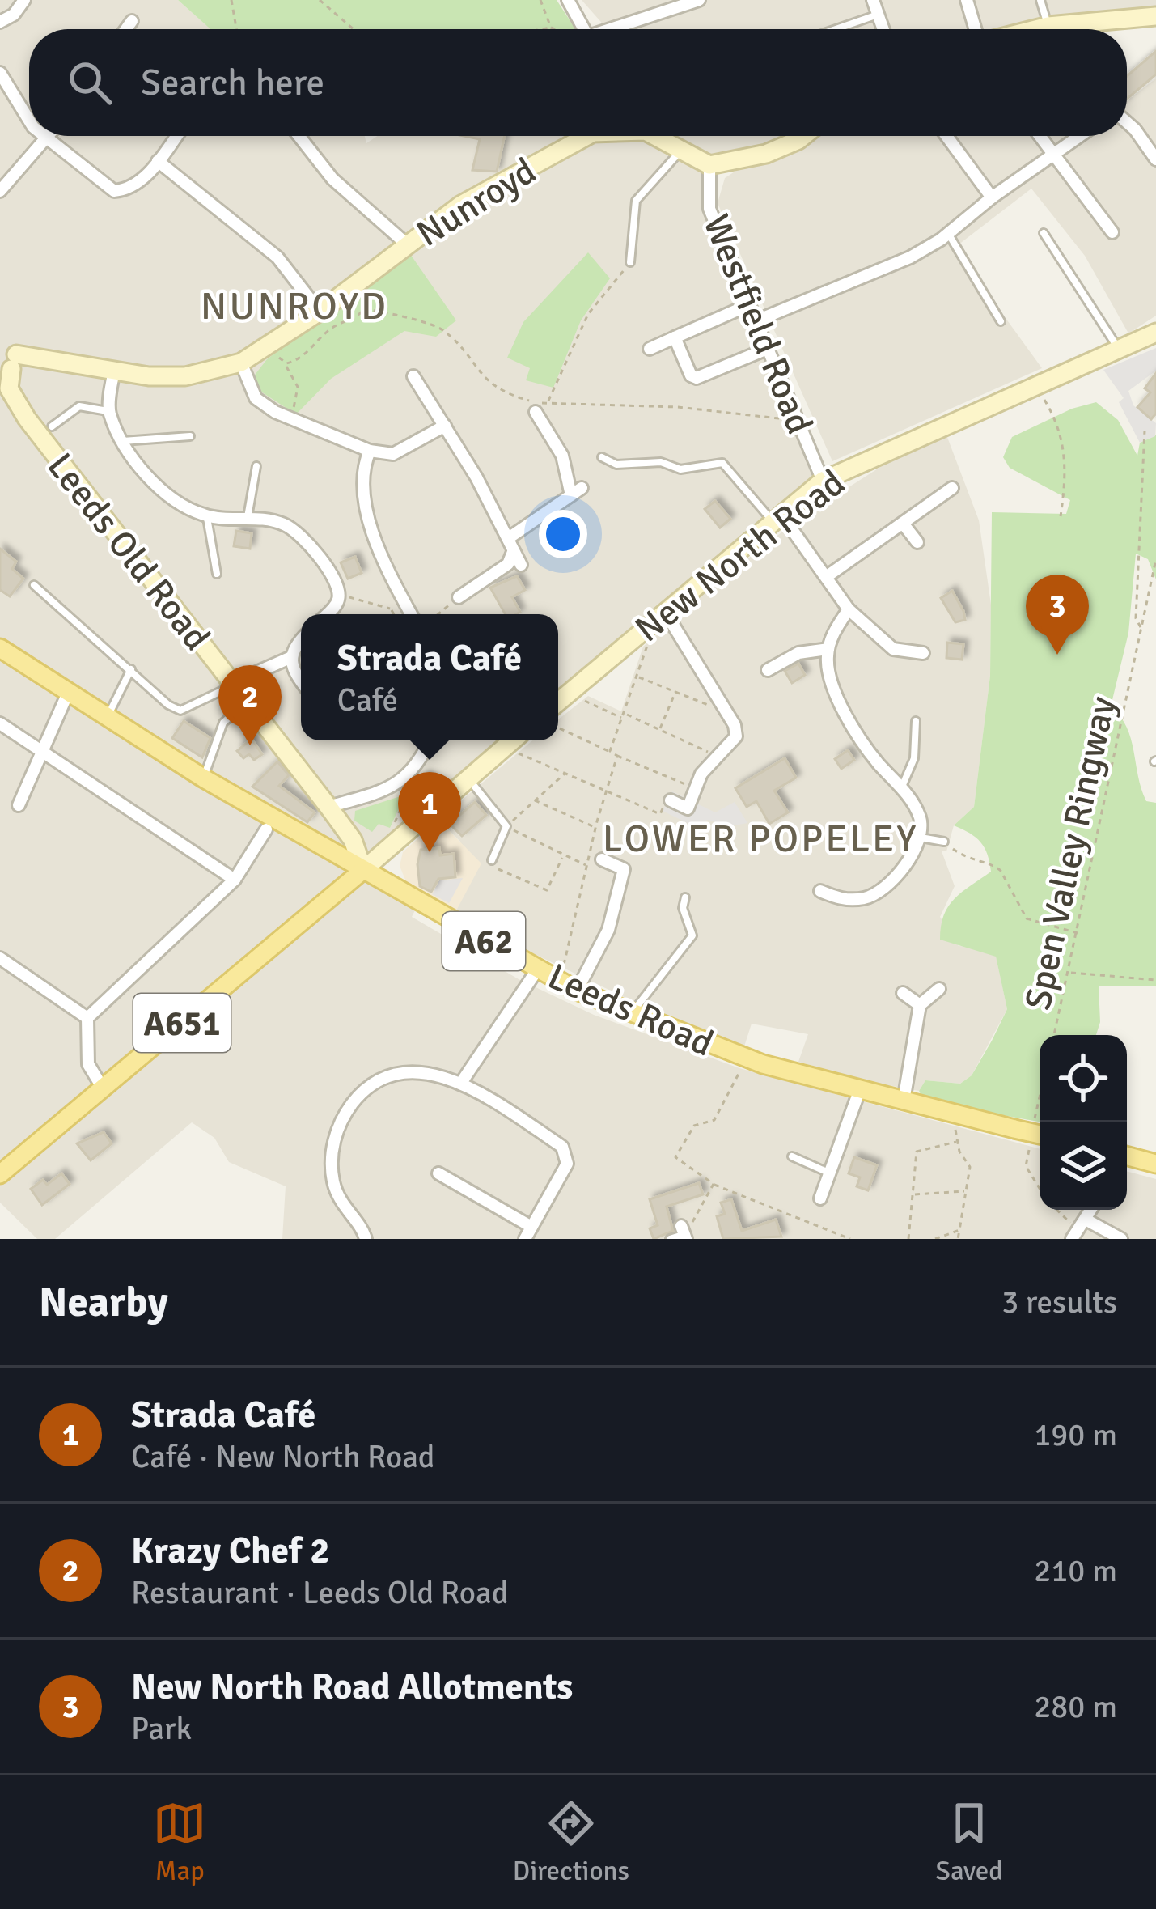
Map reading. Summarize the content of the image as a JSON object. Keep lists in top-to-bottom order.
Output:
{
  "streets": {
    "main road": ["A62", "Leeds Road", "A651"],
    "street": [
      "Nunroyd",
      "Westfield Road",
      "Leeds Old Road",
      "New North Road"
    ],
    "path": ["Spen Valley Ringway"]
  },
  "crossings": [
    ["Nunroyd", "Leeds Old Road"],
    ["Westfield Road", "New North Road"],
    ["Leeds Old Road", "Leeds Road"],
    ["Leeds Old Road", "A651"],
    ["Spen Valley Ringway", "Leeds Road"],
    ["Leeds Road", "A651"]
  ],
  "districts": ["NUNROYD", "LOWER POPELEY"],
  "page": {
    "search": "Search here",
    "pins": ["3", "2", "1"],
    "popup": ["Strada Café", "Café"],
    "heading": ["Nearby", "3 results"],
    "list": [
      {
        "mark": "1",
        "name": "Strada Café",
        "note": "Café · New North Road",
        "value": "190 m"
      },
      {
        "mark": "2",
        "name": "Krazy Chef 2",
        "note": "Restaurant · Leeds Old Road",
        "value": "210 m"
      },
      {
        "mark": "3",
        "name": "New North Road Allotments",
        "note": "Park",
        "value": "280 m"
      }
    ],
    "nav": ["Map", "Directions", "Saved"]
  }
}
